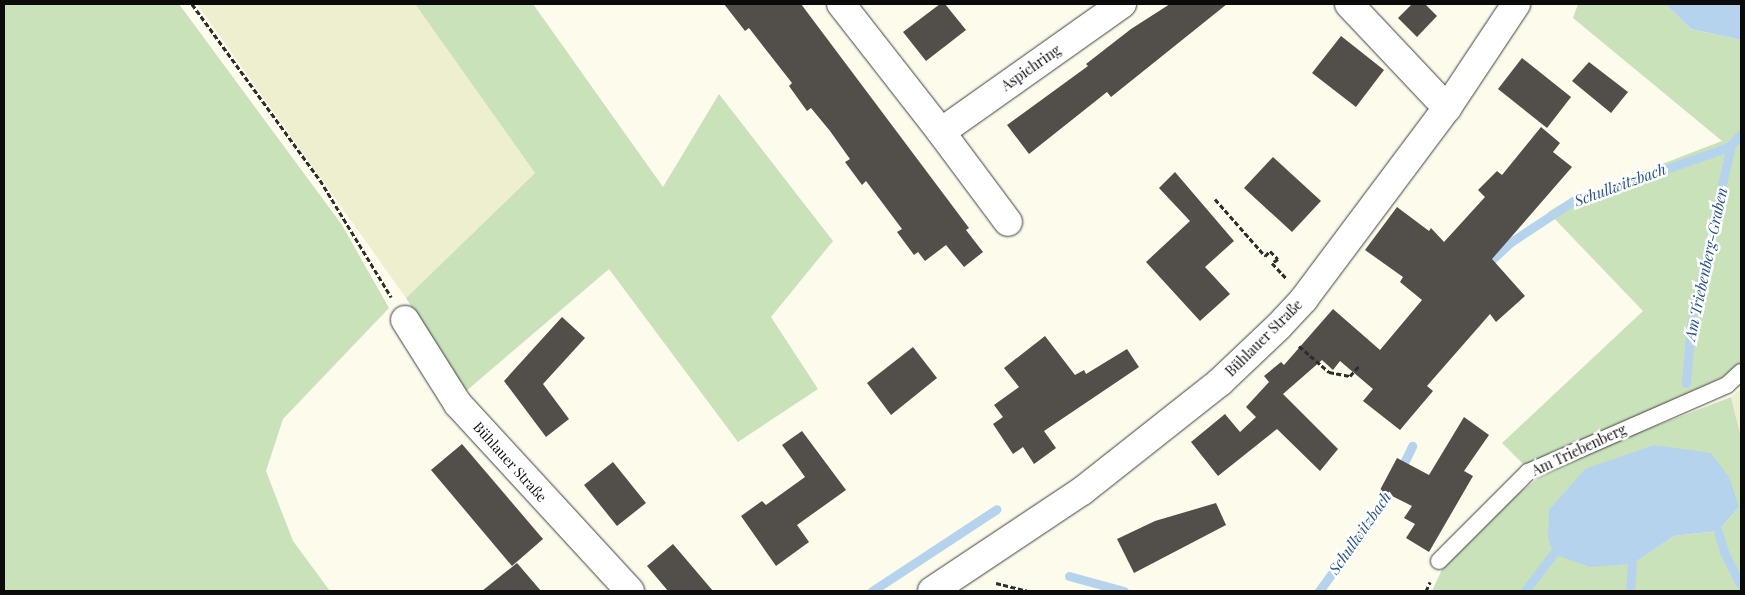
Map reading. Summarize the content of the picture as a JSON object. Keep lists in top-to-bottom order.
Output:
{
  "streets": {
    "street": ["Aspichring", "Bühlauer Straße"],
    "lane": ["Am Triebenberg"]
  },
  "water": ["Schullwitzbach", "Am Triebenberg-Graben"]
}
